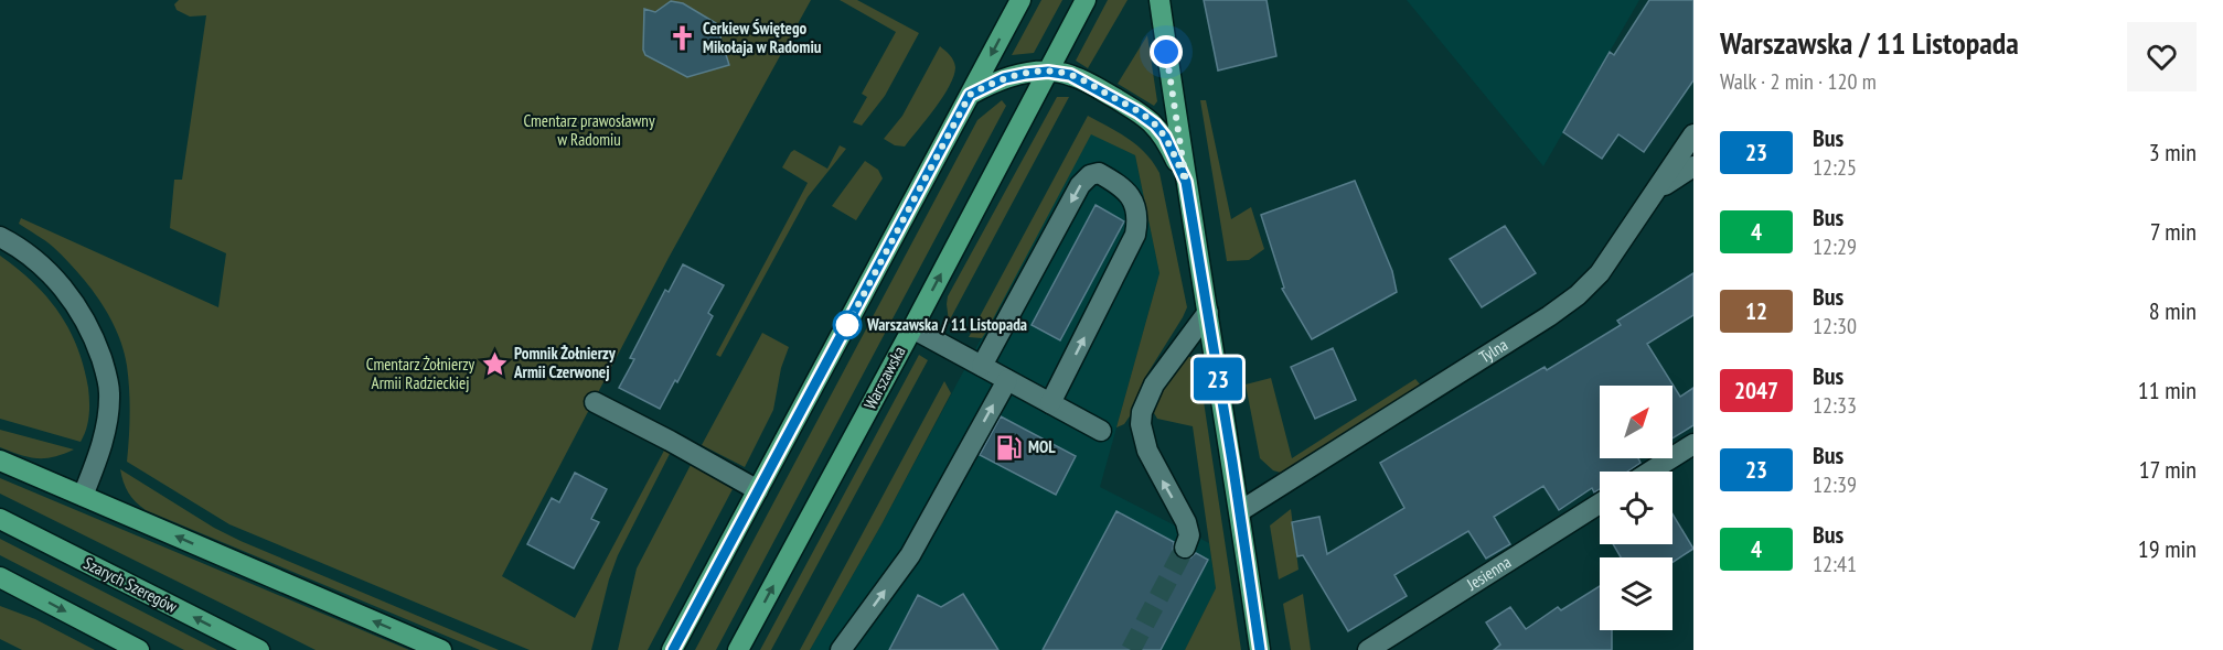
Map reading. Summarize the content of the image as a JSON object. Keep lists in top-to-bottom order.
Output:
{
  "streets": {
    "main road": ["Warszawska", "Szarych Szeregów"],
    "street": ["Tylna", "Jesienna"]
  },
  "parks": ["Cmentarz prawosławny w Radomiu", "Cmentarz Żołnierzy Armii Radzieckiej"],
  "places": {
    "church": ["Cerkiew Świętego Mikołaja w Radomiu"],
    "other": ["Warszawska / 11 Listopada"],
    "place": ["Pomnik Żołnierzy Armii Czerwonej"],
    "fuel station": ["MOL"]
  },
  "lines": ["bus line 23"],
  "north": "top right",
  "page": {
    "on_map": "23",
    "heading": ["Warszawska / 11 Listopada", "Walk · 2 min · 120 m"],
    "list": [
      {
        "mark": "23",
        "name": "Bus",
        "note": "12:25",
        "value": "3 min"
      },
      {
        "mark": "4",
        "name": "Bus",
        "note": "12:29",
        "value": "7 min"
      },
      {
        "mark": "12",
        "name": "Bus",
        "note": "12:30",
        "value": "8 min"
      },
      {
        "mark": "2047",
        "name": "Bus",
        "note": "12:33",
        "value": "11 min"
      },
      {
        "mark": "23",
        "name": "Bus",
        "note": "12:39",
        "value": "17 min"
      },
      {
        "mark": "4",
        "name": "Bus",
        "note": "12:41",
        "value": "19 min"
      }
    ]
  }
}
